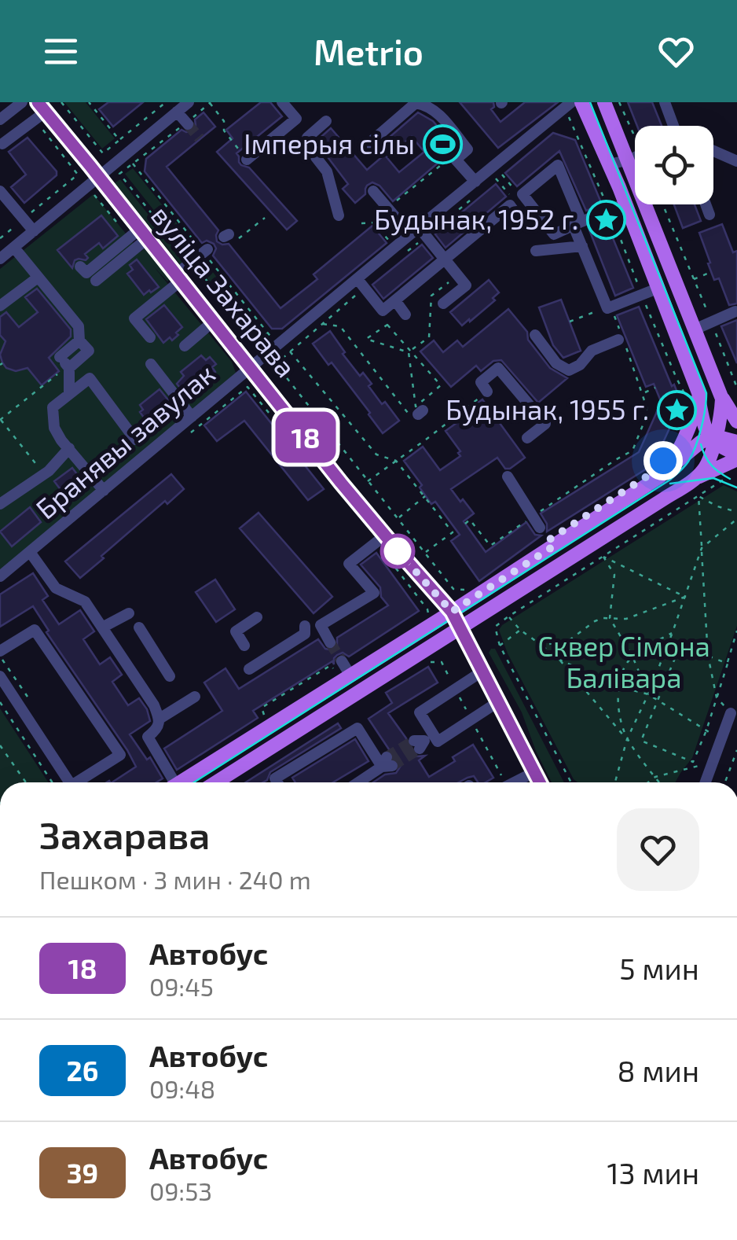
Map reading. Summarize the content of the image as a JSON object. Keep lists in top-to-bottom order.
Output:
{
  "streets": {
    "main road": ["вуліца Захарава"],
    "street": ["Бранявы завулак"]
  },
  "crossings": [
    ["вуліца Захарава", "Бранявы завулак"]
  ],
  "parks": ["Сквер Сімона Балівара"],
  "places": {
    "sports": ["Імперыя сілы"],
    "place": ["Будынак, 1952 г.", "Будынак, 1955 г."]
  },
  "lines": ["bus line 18"],
  "page": {
    "header": "Metrio",
    "on_map": "18",
    "heading": ["Захарава", "Пешком · 3 мин · 240 m"],
    "list": [
      {
        "mark": "18",
        "name": "Автобус",
        "note": "09:45",
        "value": "5 мин"
      },
      {
        "mark": "26",
        "name": "Автобус",
        "note": "09:48",
        "value": "8 мин"
      },
      {
        "mark": "39",
        "name": "Автобус",
        "note": "09:53",
        "value": "13 мин"
      }
    ]
  }
}
